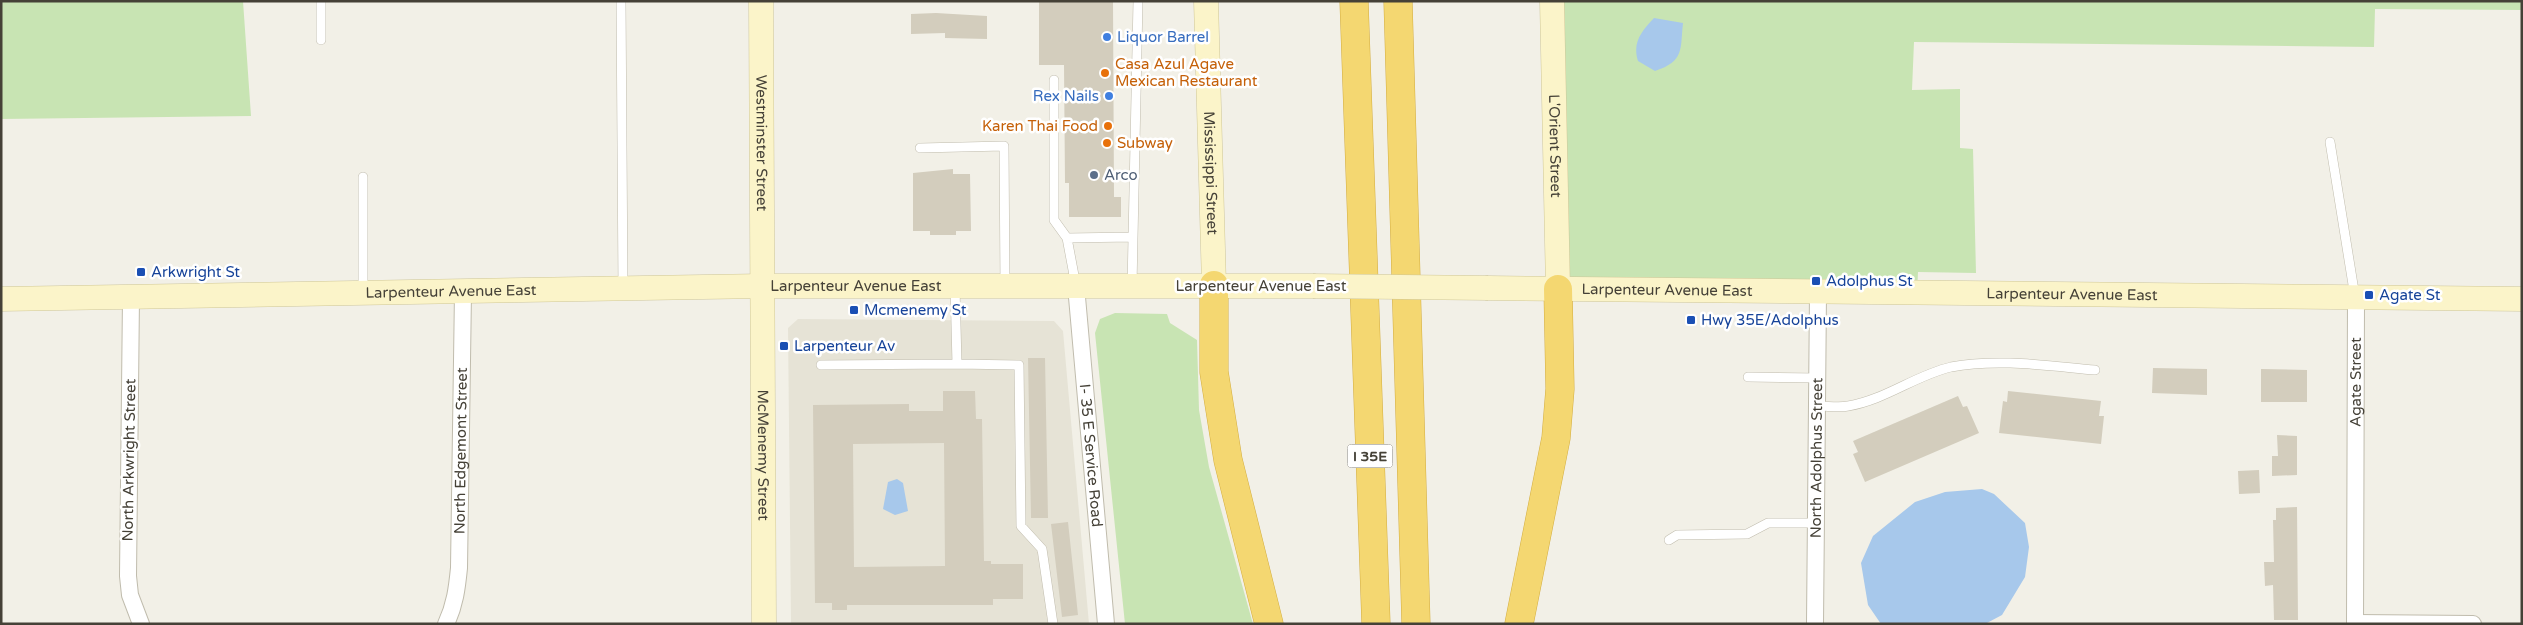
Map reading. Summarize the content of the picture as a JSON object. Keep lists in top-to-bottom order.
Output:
{
  "streets": {
    "highway": ["I 35E"],
    "main road": [
      "Westminster Street",
      "L'Orient Street",
      "Mississippi Street",
      "Larpenteur Avenue East",
      "McMenemy Street"
    ],
    "street": [
      "Agate Street",
      "North Edgemont Street",
      "I- 35 E Service Road",
      "North Adolphus Street",
      "North Arkwright Street"
    ]
  },
  "crossings": [
    ["Westminster Street", "Larpenteur Avenue East"],
    ["Westminster Street", "McMenemy Street"],
    ["L'Orient Street", "Larpenteur Avenue East"],
    ["Mississippi Street", "Larpenteur Avenue East"],
    ["Larpenteur Avenue East", "Agate Street"],
    ["Larpenteur Avenue East", "North Edgemont Street"],
    ["Larpenteur Avenue East", "McMenemy Street"],
    ["Larpenteur Avenue East", "I- 35 E Service Road"],
    ["Larpenteur Avenue East", "North Adolphus Street"],
    ["Larpenteur Avenue East", "North Arkwright Street"]
  ],
  "places": {
    "other": [
      "Liquor Barrel",
      "Casa Azul Agave Mexican Restaurant",
      "Rex Nails",
      "Karen Thai Food",
      "Subway",
      "Arco"
    ],
    "transit": [
      "Arkwright St",
      "Adolphus St",
      "Agate St",
      "Mcmenemy St",
      "Hwy 35E/Adolphus",
      "Larpenteur Av"
    ]
  }
}
